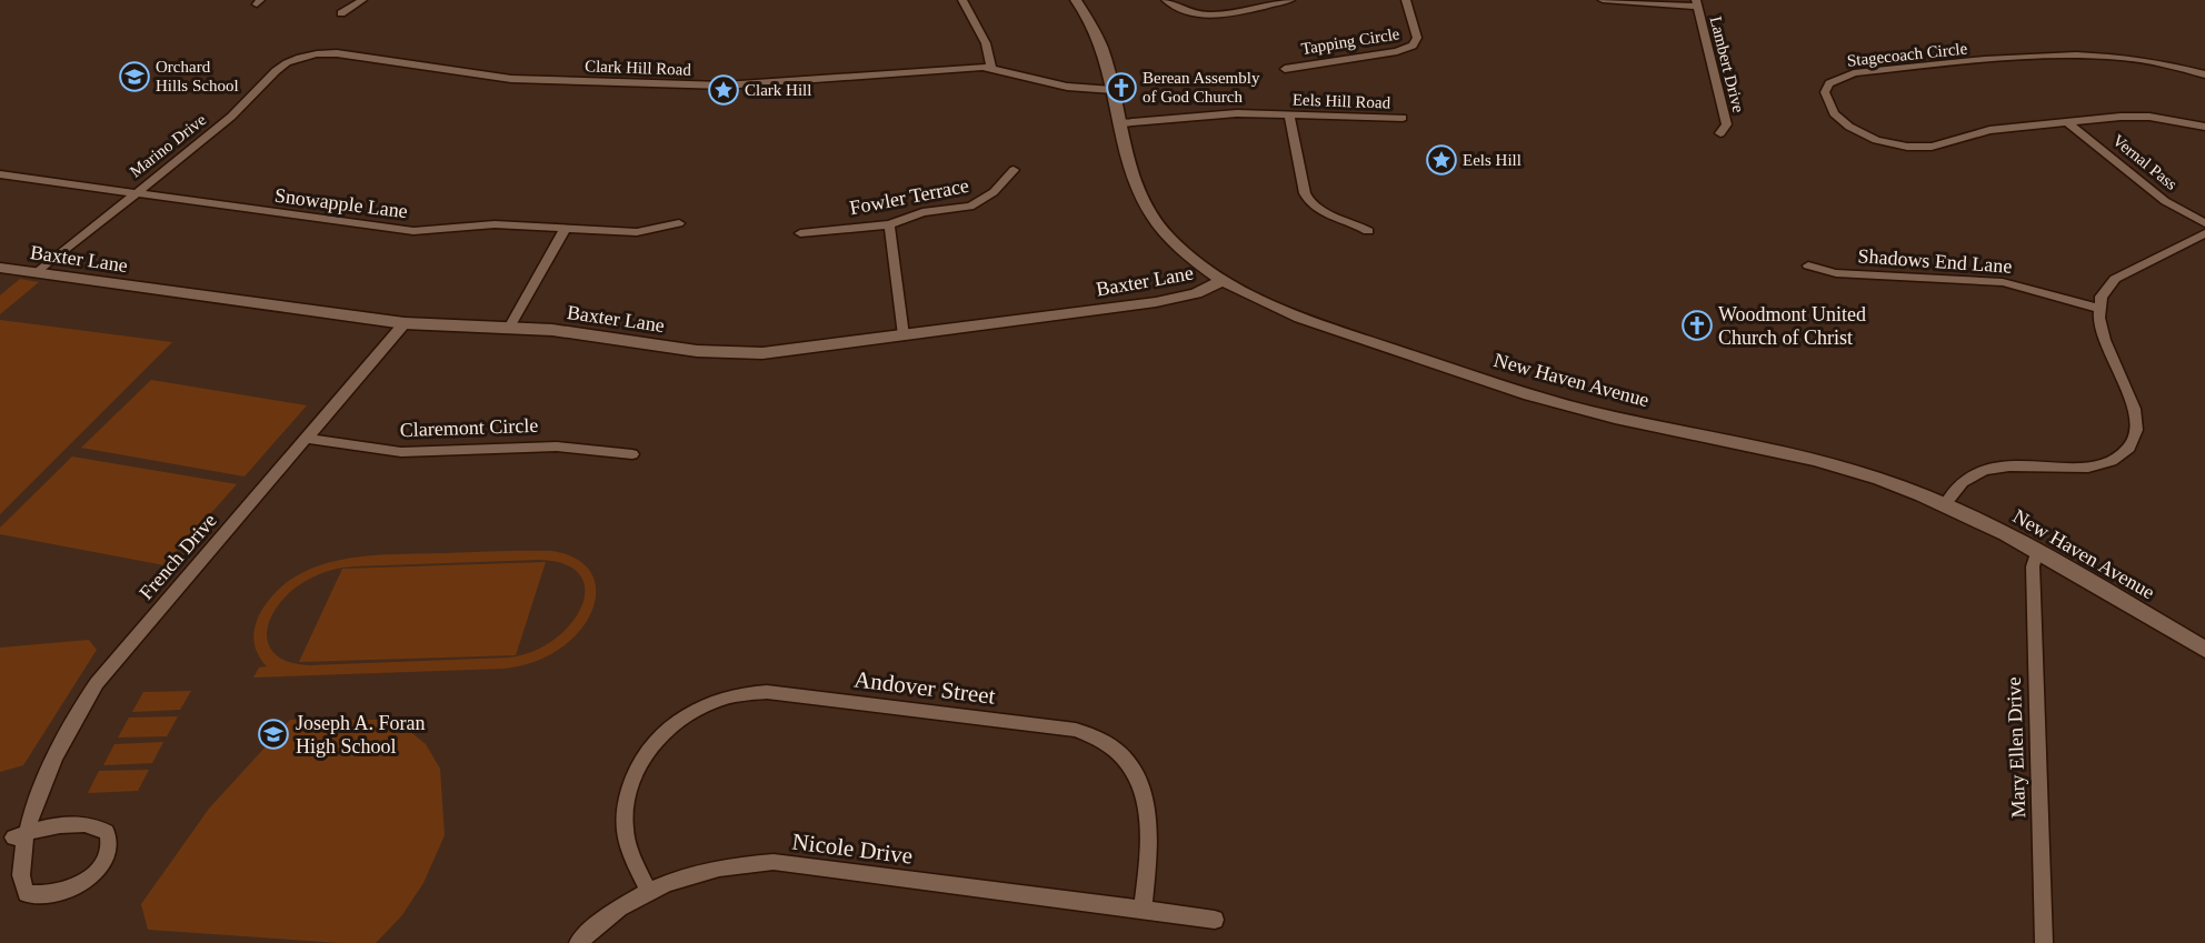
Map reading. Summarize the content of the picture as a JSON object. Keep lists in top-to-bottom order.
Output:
{
  "streets": {
    "main road": ["Baxter Lane", "New Haven Avenue"],
    "street": [
      "Tapping Circle",
      "Stagecoach Circle",
      "Lambert Drive",
      "Clark Hill Road",
      "Eels Hill Road",
      "Marino Drive",
      "Vernal Pass",
      "Fowler Terrace",
      "Snowapple Lane",
      "Shadows End Lane",
      "Claremont Circle",
      "French Drive",
      "Andover Street",
      "Mary Ellen Drive",
      "Nicole Drive"
    ]
  },
  "crossings": [
    ["Stagecoach Circle", "Vernal Pass"],
    ["Clark Hill Road", "Marino Drive"],
    ["Clark Hill Road", "New Haven Avenue"],
    ["Eels Hill Road", "New Haven Avenue"],
    ["Marino Drive", "Snowapple Lane"],
    ["Marino Drive", "Baxter Lane"],
    ["Baxter Lane", "New Haven Avenue"],
    ["Baxter Lane", "French Drive"],
    ["New Haven Avenue", "Mary Ellen Drive"],
    ["Claremont Circle", "French Drive"],
    ["Andover Street", "Nicole Drive"]
  ],
  "places": {
    "school or university": ["Orchard Hills School", "Joseph A. Foran High School"],
    "church": ["Berean Assembly of God Church", "Woodmont United Church of Christ"],
    "place": ["Clark Hill", "Eels Hill"]
  }
}
